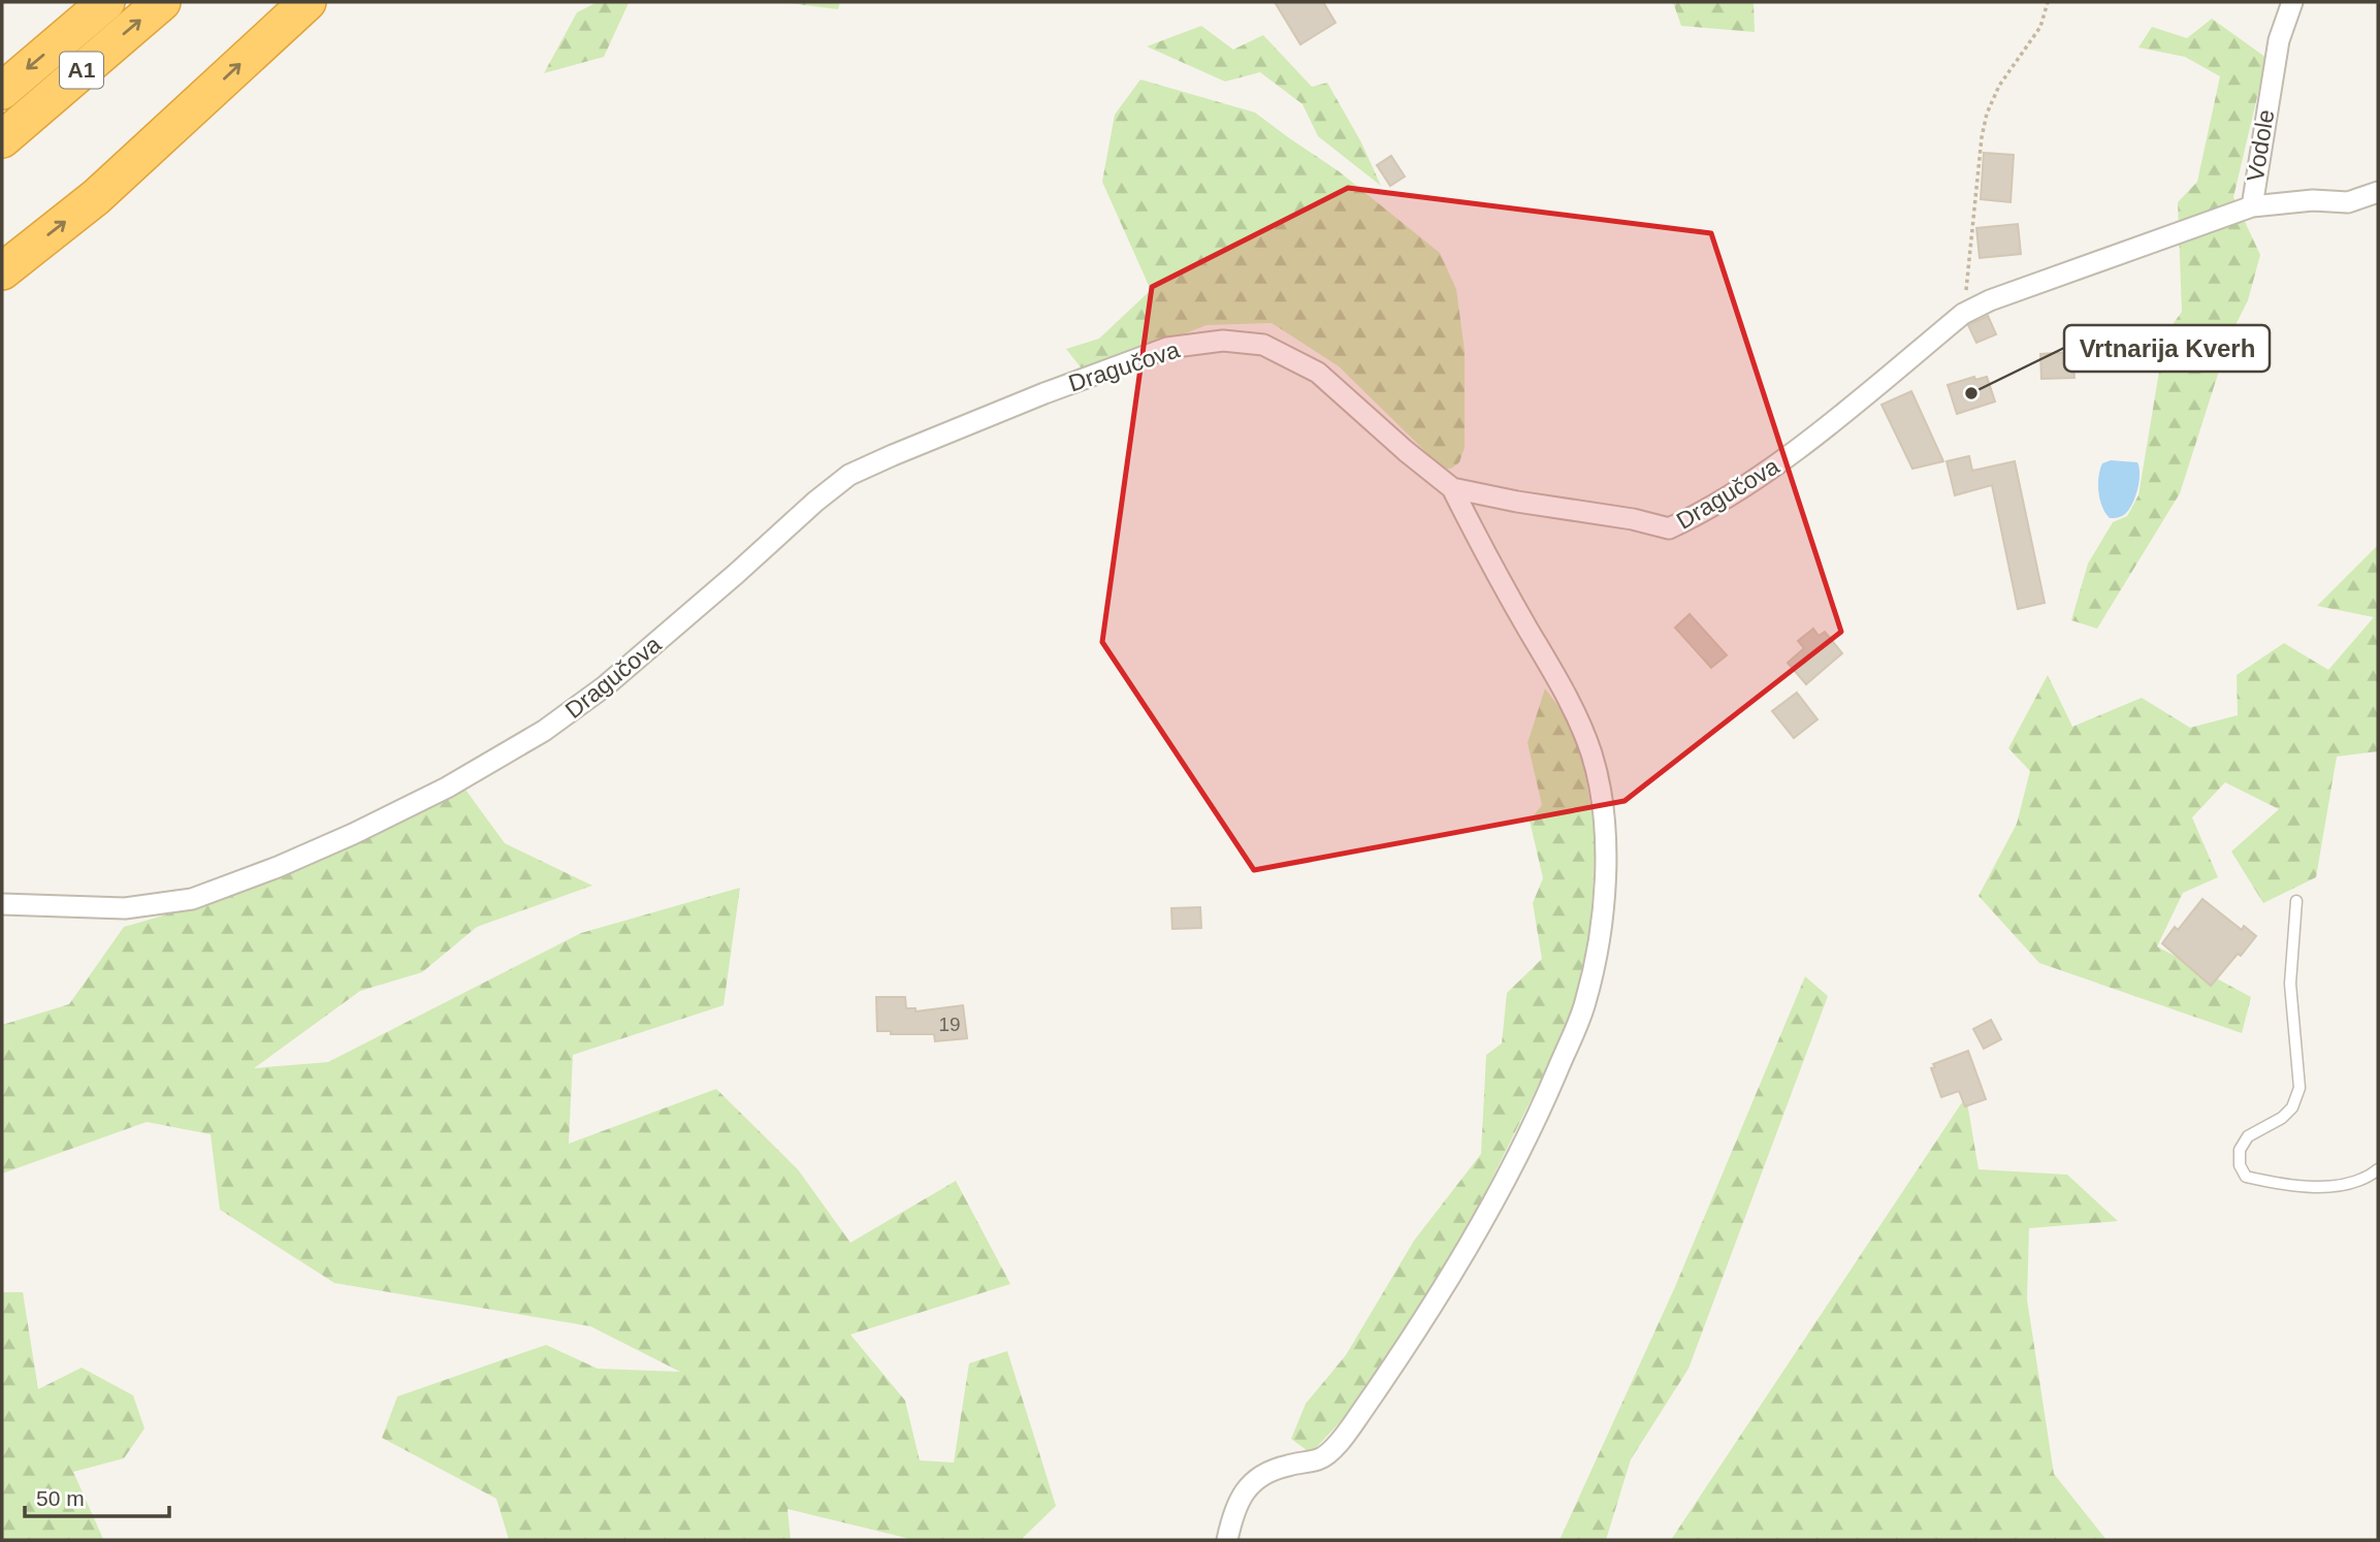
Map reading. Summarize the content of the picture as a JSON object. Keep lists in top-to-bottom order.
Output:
{
  "streets": {
    "highway": ["A1"],
    "street": ["Vodole", "Dragučova"]
  },
  "crossings": [
    ["Vodole", "Dragučova"]
  ],
  "places": ["Vrtnarija Kverh"],
  "house_numbers": ["19"],
  "scale_bar": "50 m"
}
